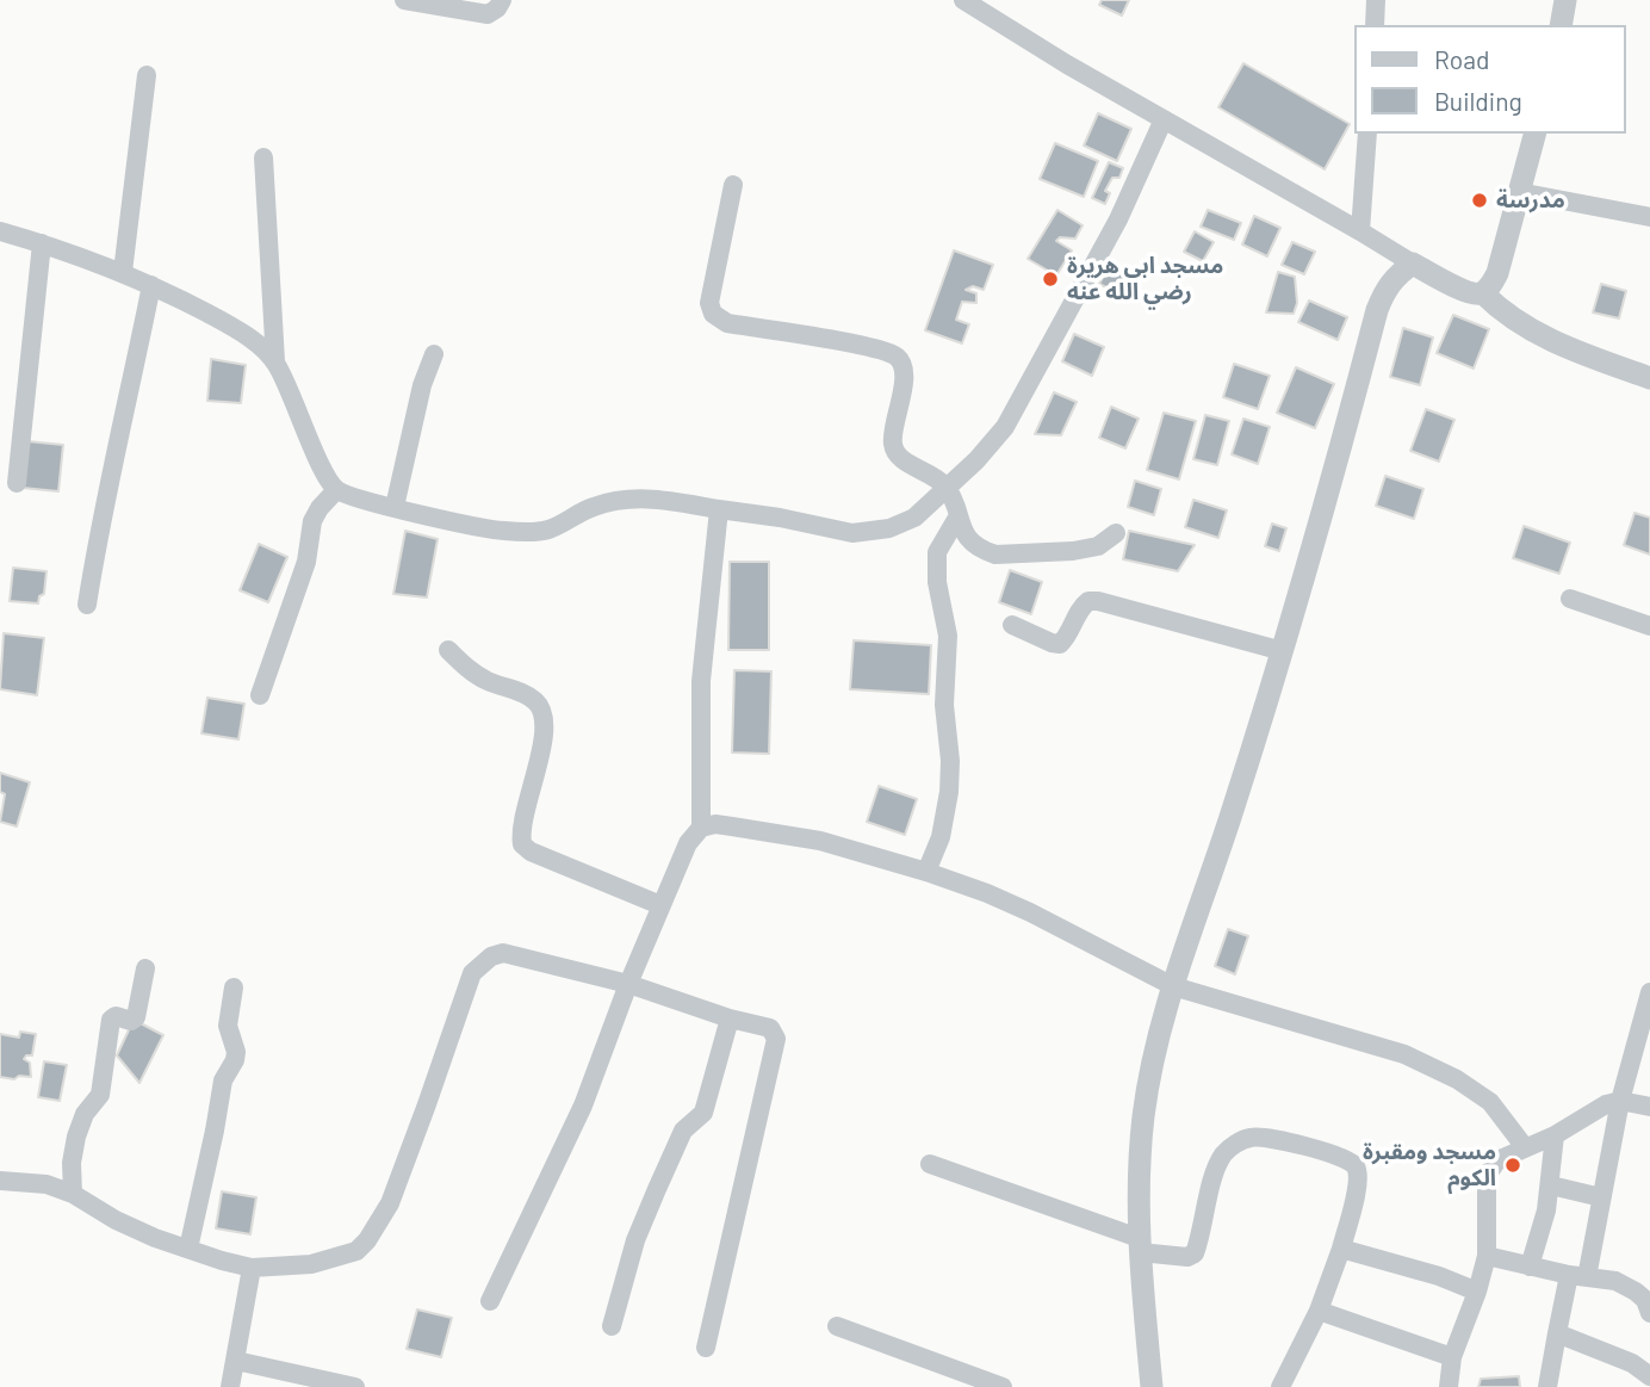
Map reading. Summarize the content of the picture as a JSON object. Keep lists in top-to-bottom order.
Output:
{
  "places": ["مدرسة", "مسجد ابي هريرة رضي الله عنه", "مسجد ومقبرة الكوم"],
  "legend": ["Road", "Building"]
}
